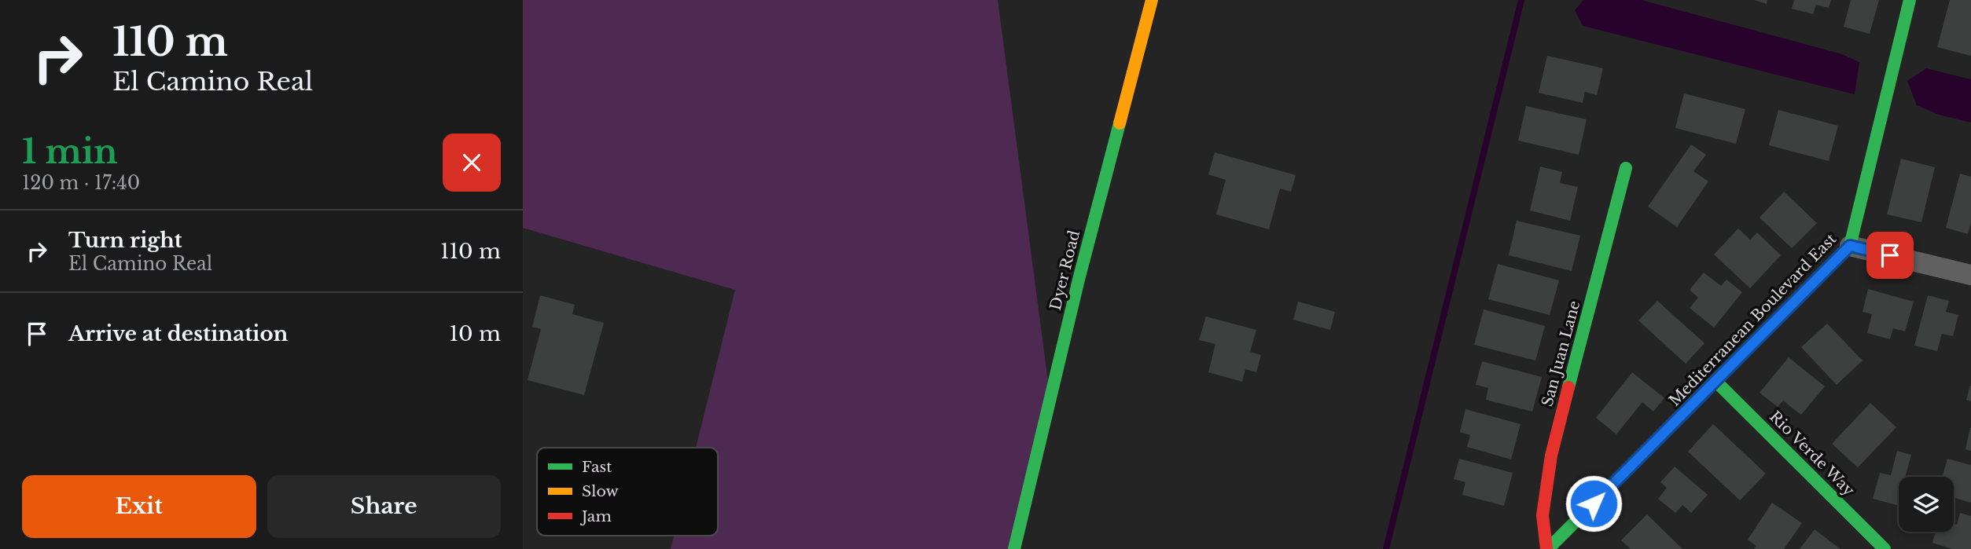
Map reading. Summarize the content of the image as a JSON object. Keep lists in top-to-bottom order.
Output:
{
  "streets": {
    "street": [
      "Dyer Road",
      "Mediterranean Boulevard East",
      "San Juan Lane",
      "Rio Verde Way"
    ]
  },
  "crossings": [
    ["Mediterranean Boulevard East", "San Juan Lane"],
    ["Mediterranean Boulevard East", "Rio Verde Way"]
  ],
  "legend": ["Fast", "Slow", "Jam"],
  "page": {
    "turn": ["110 m", "El Camino Real"],
    "heading": ["1 min", "120 m · 17:40"],
    "list": [
      {
        "name": "Turn right",
        "note": "El Camino Real",
        "value": "110 m"
      },
      {
        "name": "Arrive at destination",
        "value": "10 m"
      }
    ],
    "buttons": ["Exit", "Share"]
  }
}
